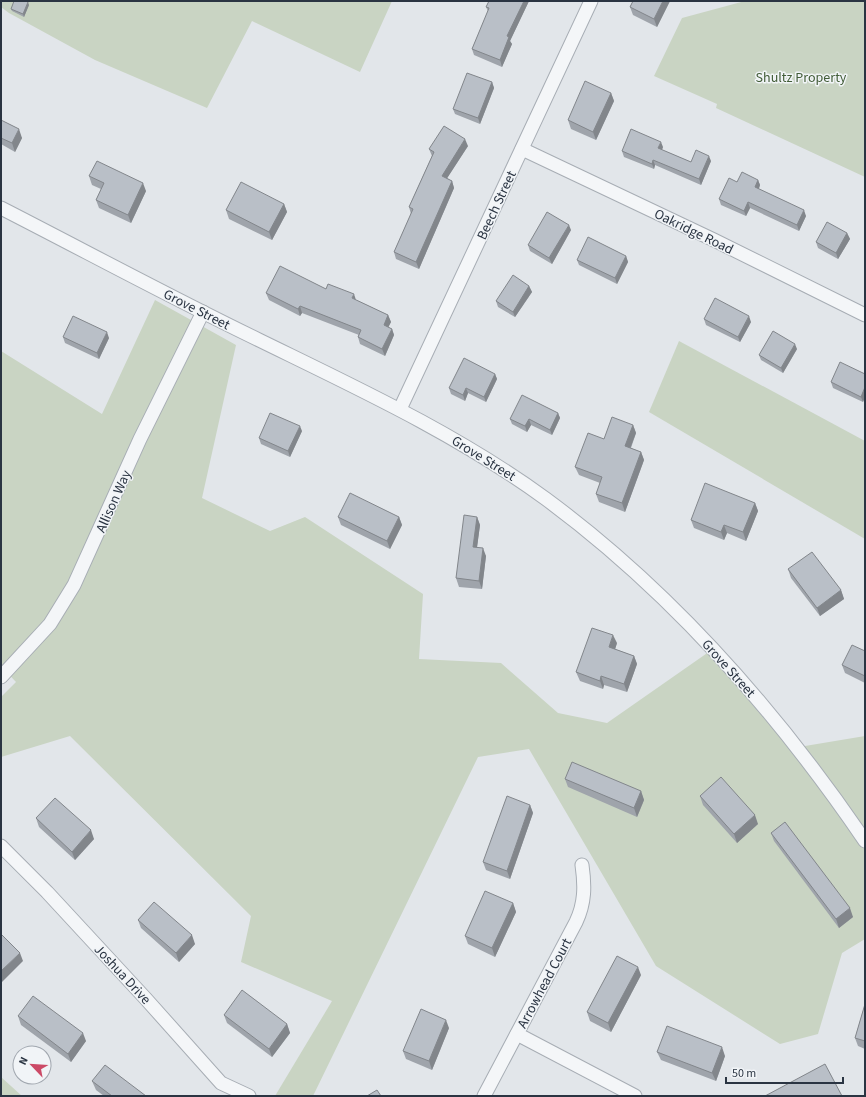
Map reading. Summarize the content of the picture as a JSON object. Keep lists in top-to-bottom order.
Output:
{
  "streets": {
    "street": [
      "Beech Street",
      "Oakridge Road",
      "Grove Street",
      "Allison Way",
      "Joshua Drive",
      "Arrowhead Court"
    ]
  },
  "crossings": [
    ["Beech Street", "Oakridge Road"],
    ["Beech Street", "Grove Street"],
    ["Grove Street", "Allison Way"]
  ],
  "parks": ["Shultz Property"],
  "scale_bar": "50 m",
  "north": "top left"
}
